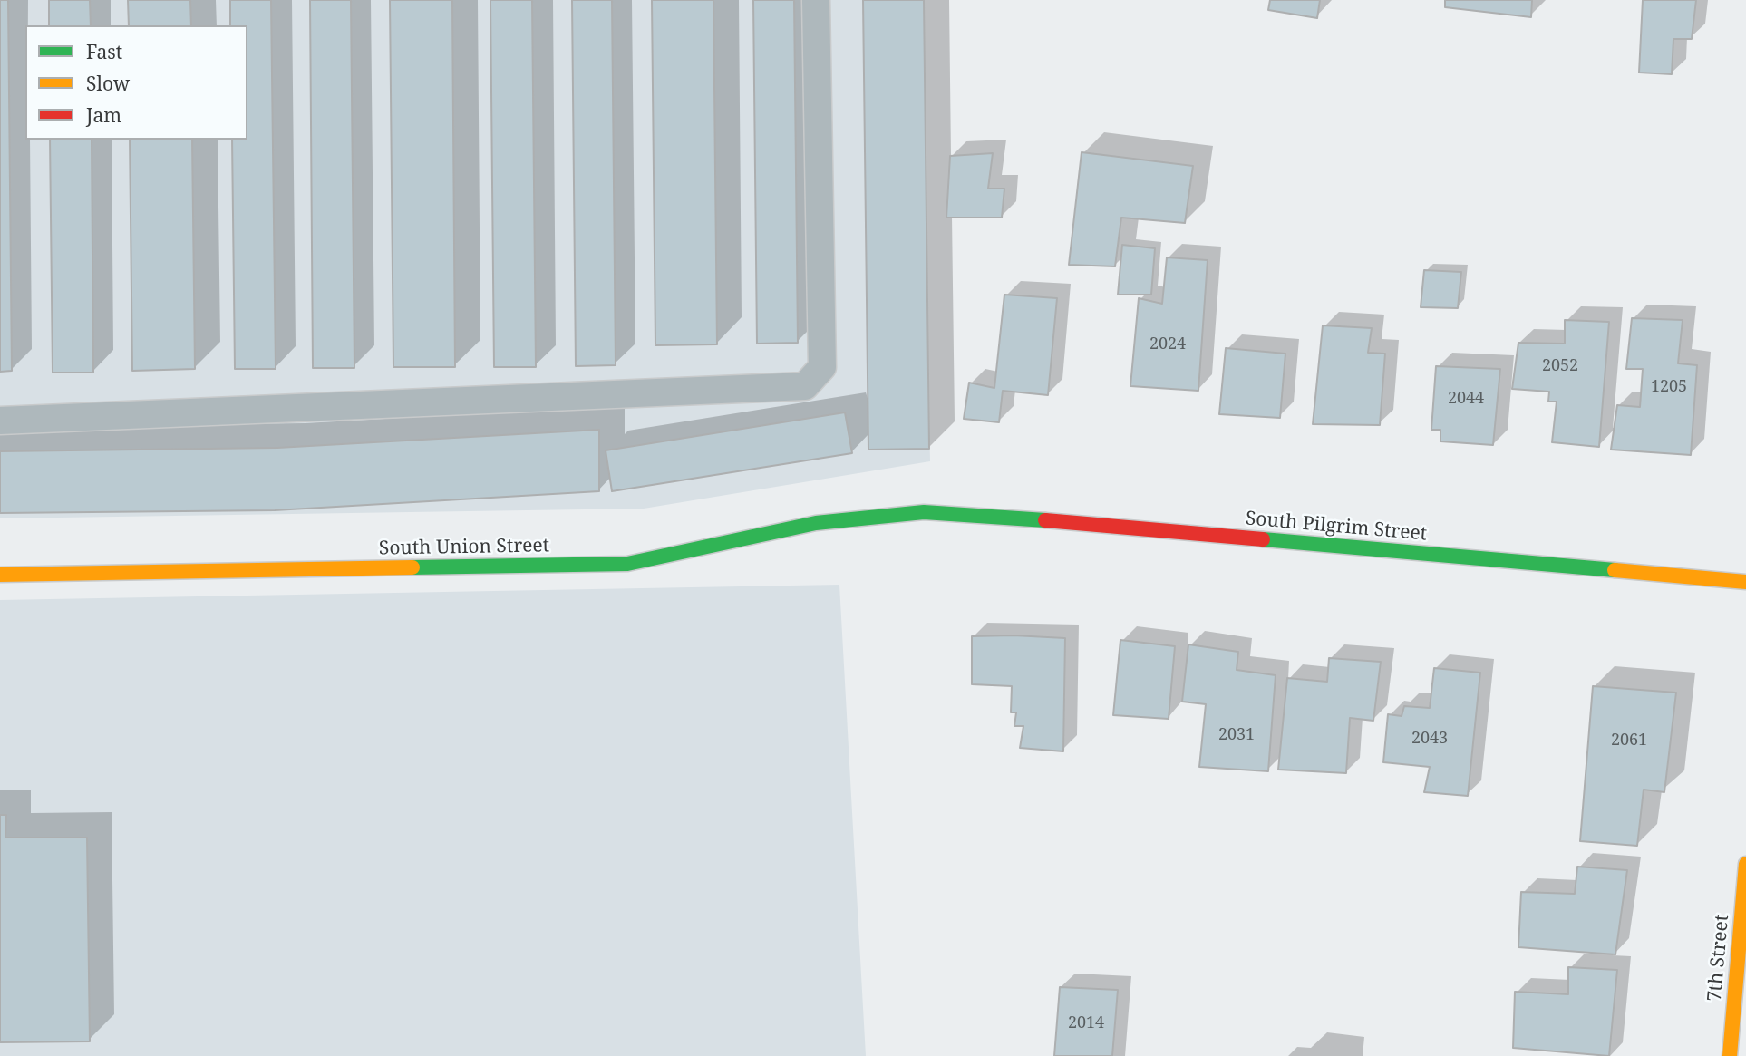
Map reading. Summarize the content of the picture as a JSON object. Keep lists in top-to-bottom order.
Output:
{
  "streets": {
    "street": ["South Pilgrim Street", "South Union Street", "7th Street"]
  },
  "crossings": [
    ["South Pilgrim Street", "South Union Street"]
  ],
  "house_numbers": [
    "2024",
    "2052",
    "1205",
    "2044",
    "2031",
    "2043",
    "2061",
    "2014"
  ],
  "legend": ["Fast", "Slow", "Jam"]
}
